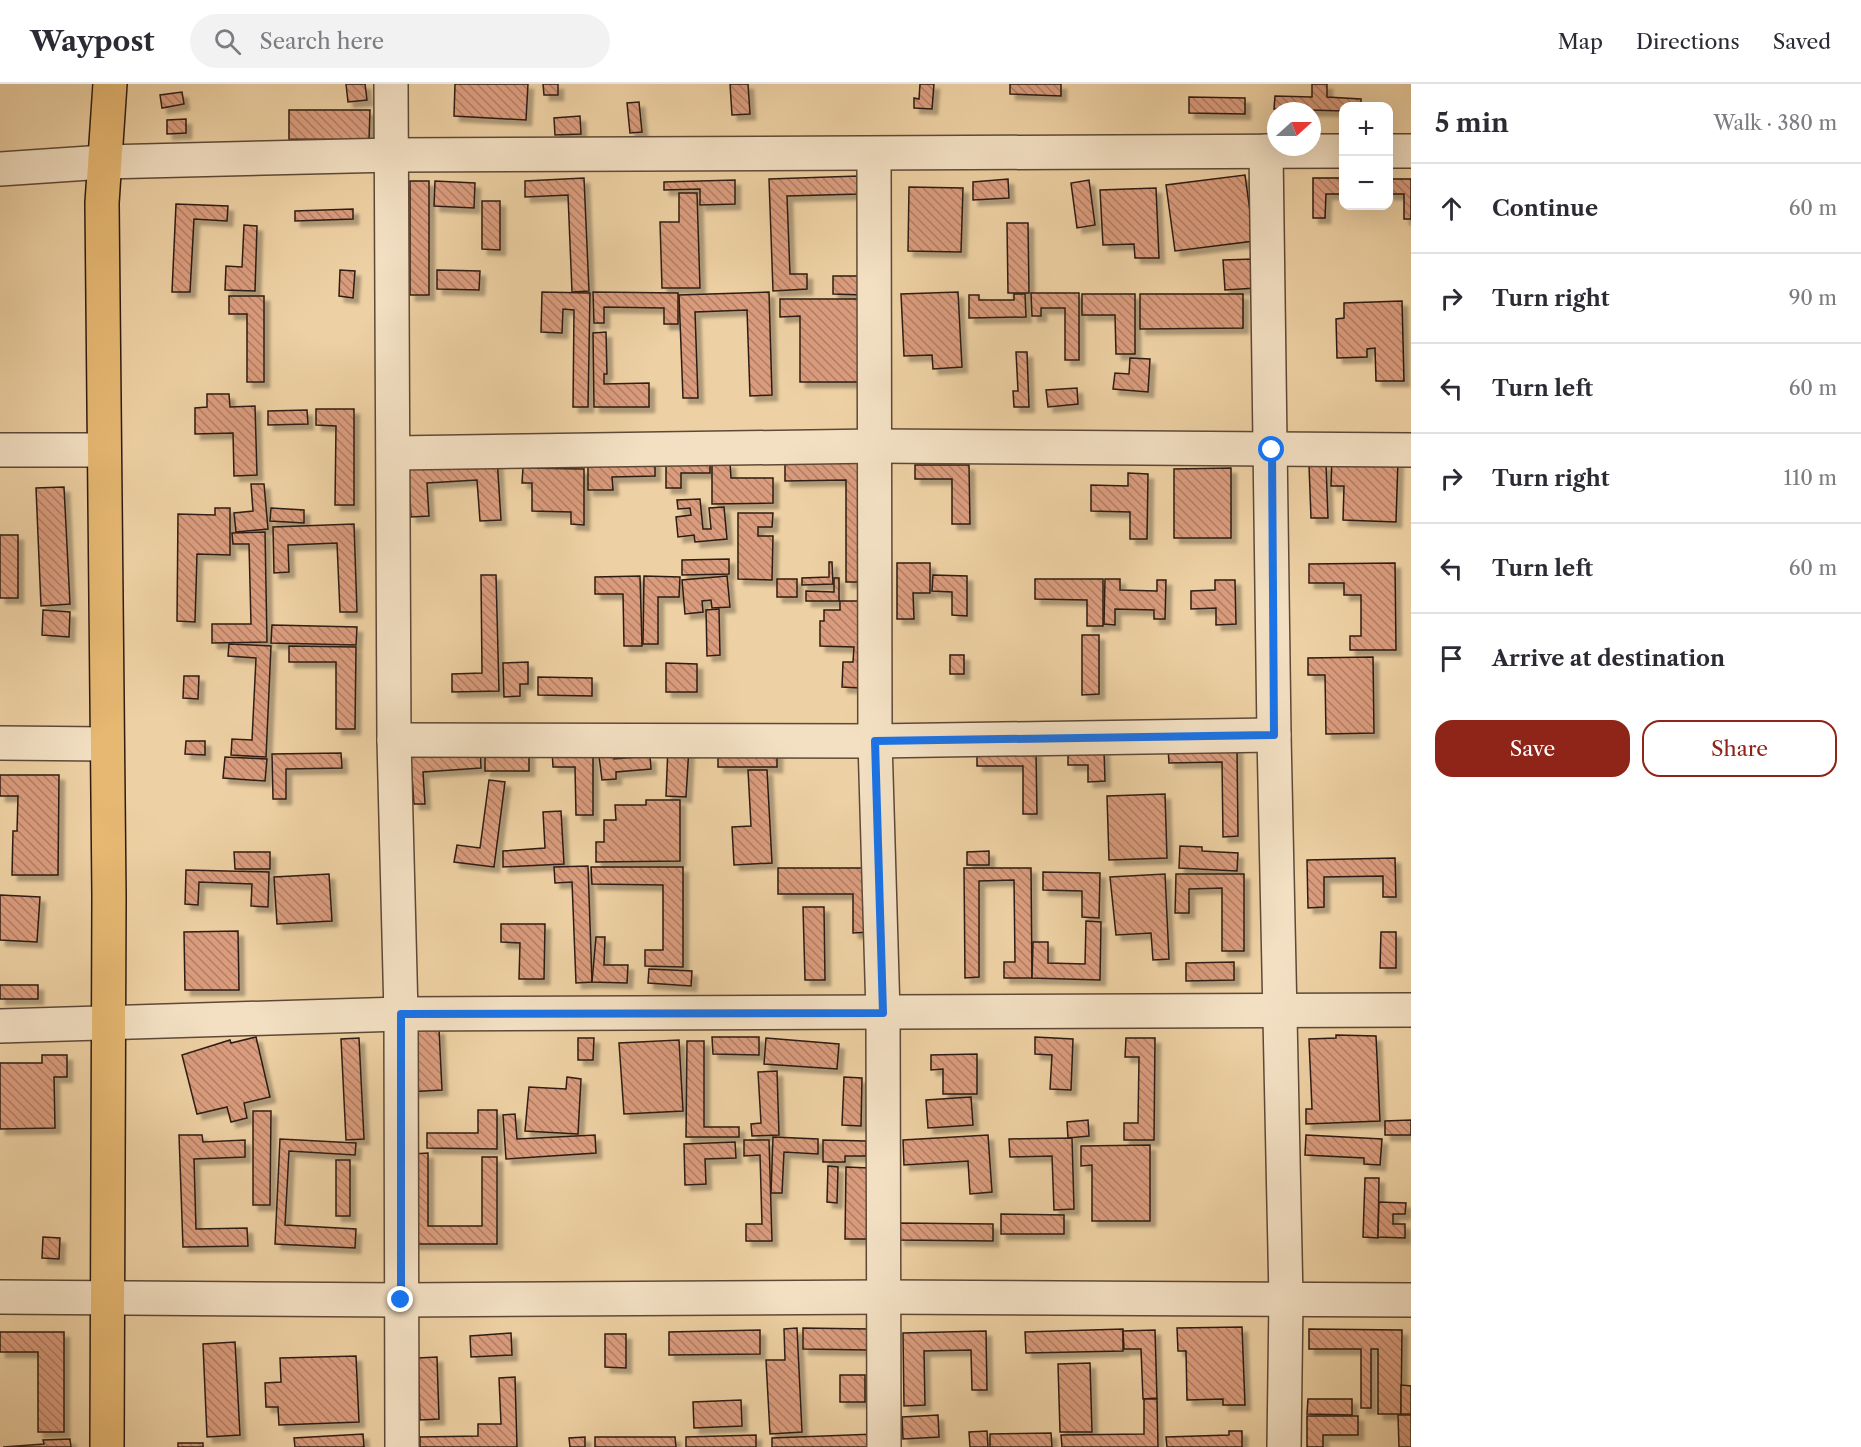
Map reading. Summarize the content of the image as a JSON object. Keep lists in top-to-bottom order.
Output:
{
  "north": "right",
  "page": {
    "header": "Waypost",
    "search": "Search here",
    "nav": ["Map", "Directions", "Saved"],
    "heading": ["5 min", "Walk · 380 m"],
    "map_buttons": ["+", "−"],
    "list": [
      ["Continue", "60 m"],
      ["Turn right", "90 m"],
      ["Turn left", "60 m"],
      ["Turn right", "110 m"],
      ["Turn left", "60 m"],
      "Arrive at destination"
    ],
    "buttons": ["Save", "Share"]
  }
}
